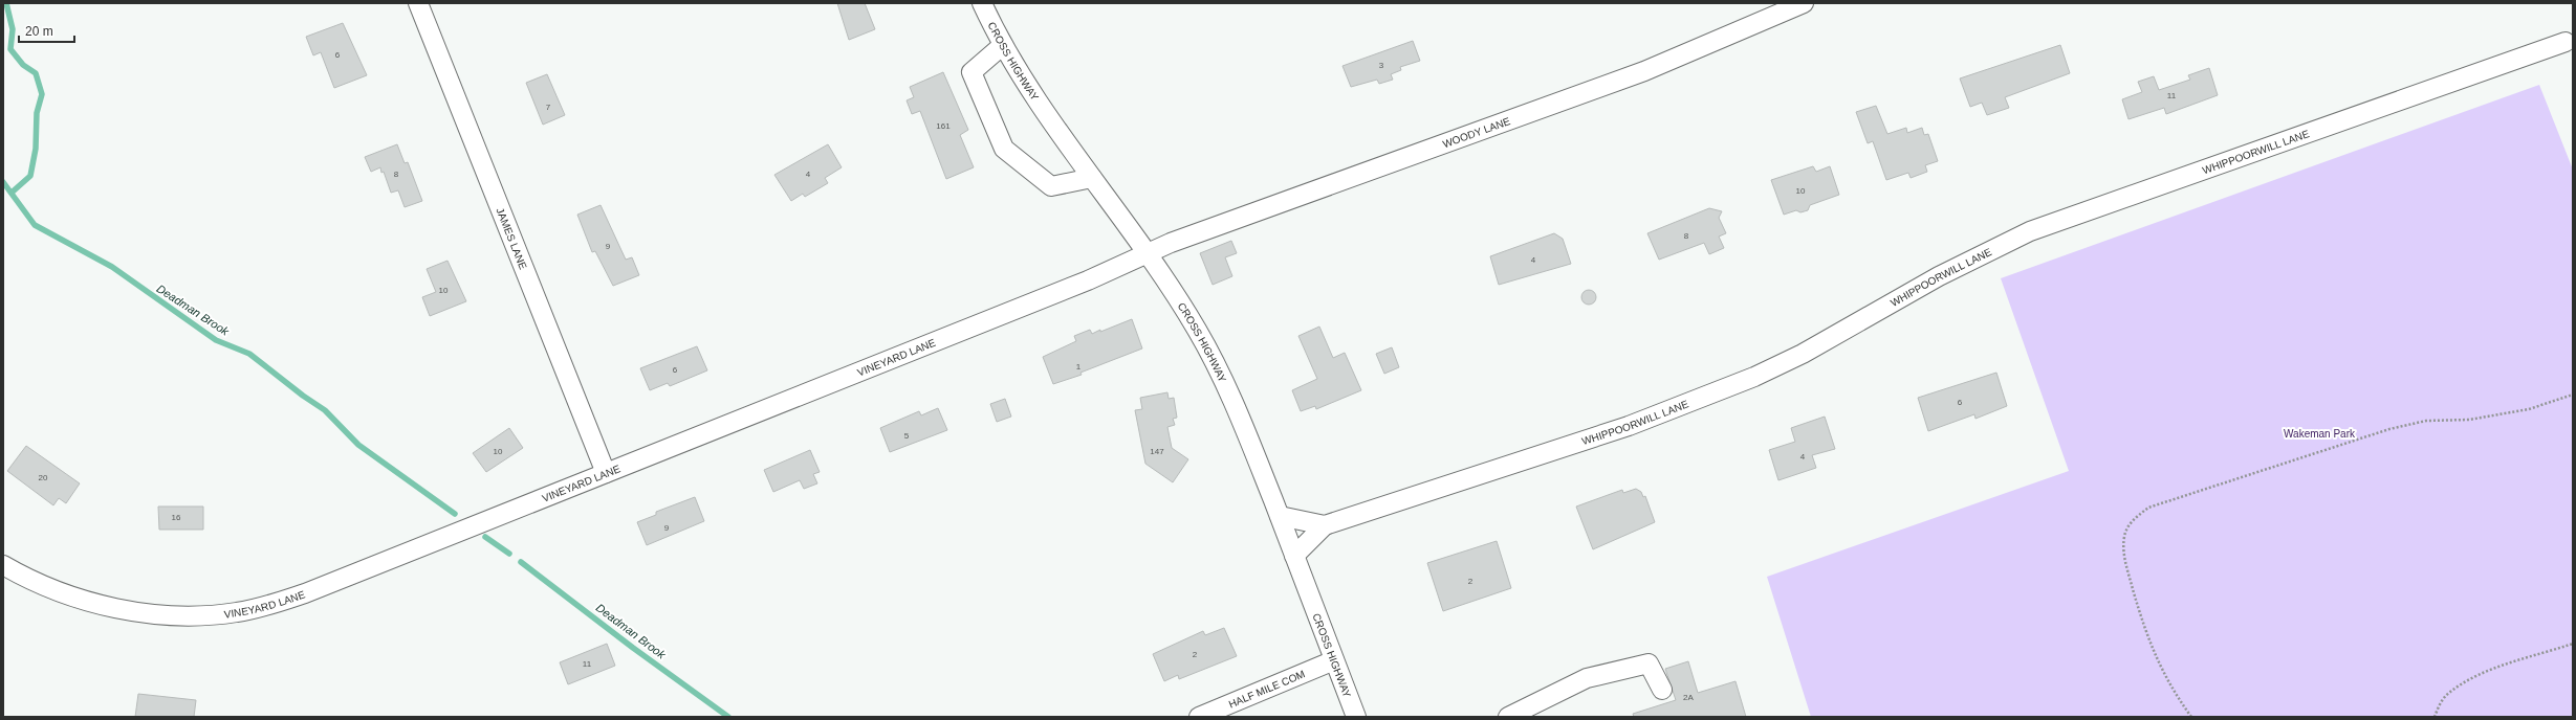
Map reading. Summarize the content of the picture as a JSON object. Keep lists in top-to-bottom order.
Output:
{
  "streets": {
    "street": [
      "CROSS HIGHWAY",
      "WOODY LANE",
      "WHIPPOORWILL LANE",
      "JAMES LANE",
      "VINEYARD LANE",
      "HALF MILE COM"
    ]
  },
  "crossings": [
    ["CROSS HIGHWAY", "WOODY LANE"],
    ["CROSS HIGHWAY", "WHIPPOORWILL LANE"],
    ["CROSS HIGHWAY", "VINEYARD LANE"],
    ["CROSS HIGHWAY", "HALF MILE COM"],
    ["WOODY LANE", "VINEYARD LANE"],
    ["JAMES LANE", "VINEYARD LANE"]
  ],
  "water": ["Deadman Brook"],
  "parks": ["Wakeman Park"],
  "house_numbers": [
    "6",
    "3",
    "11",
    "7",
    "161",
    "8",
    "4",
    "10",
    "8",
    "9",
    "4",
    "10",
    "1",
    "6",
    "6",
    "5",
    "10",
    "147",
    "4",
    "20",
    "16",
    "9",
    "2",
    "2",
    "11",
    "2A"
  ],
  "scale_bar": "20 m"
}
